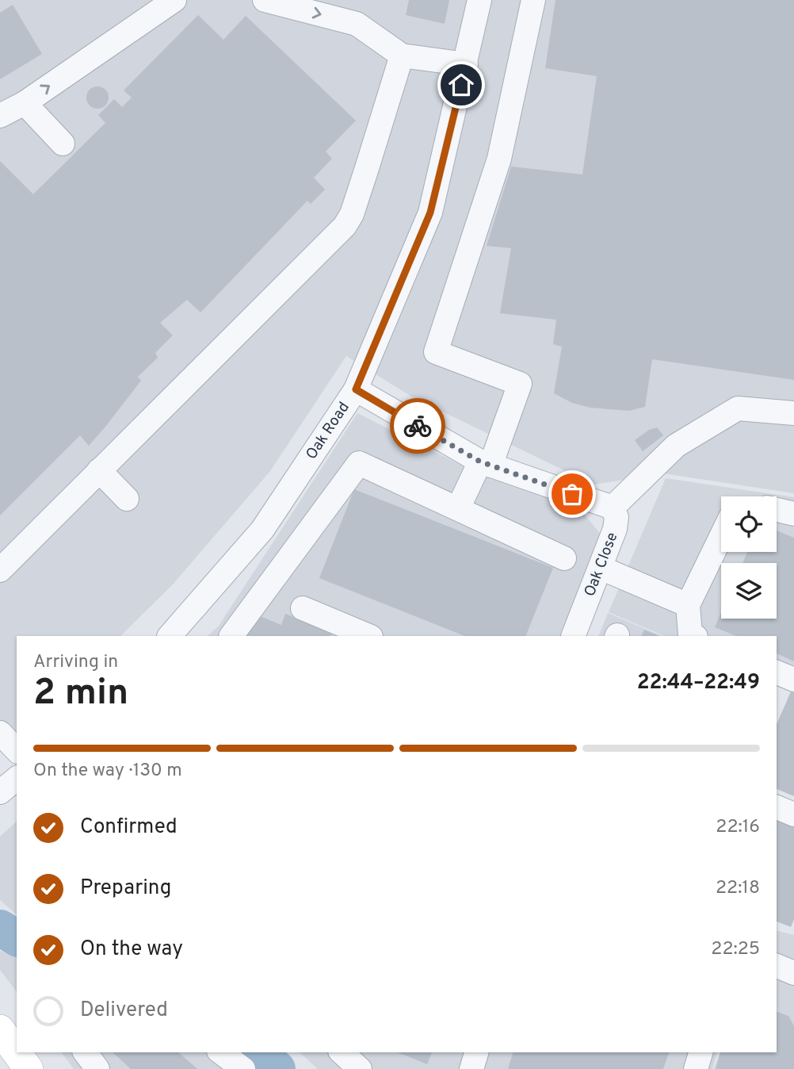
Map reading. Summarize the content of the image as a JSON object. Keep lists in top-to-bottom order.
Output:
{
  "streets": {
    "street": ["Oak Road", "Oak Close"]
  },
  "page": {
    "heading": ["2 min", "Arriving in", "22:44–22:49"],
    "bar": "On the way · 130 m",
    "list": [
      ["Confirmed", "22:16"],
      ["Preparing", "22:18"],
      ["On the way", "22:25"],
      "Delivered"
    ]
  }
}
